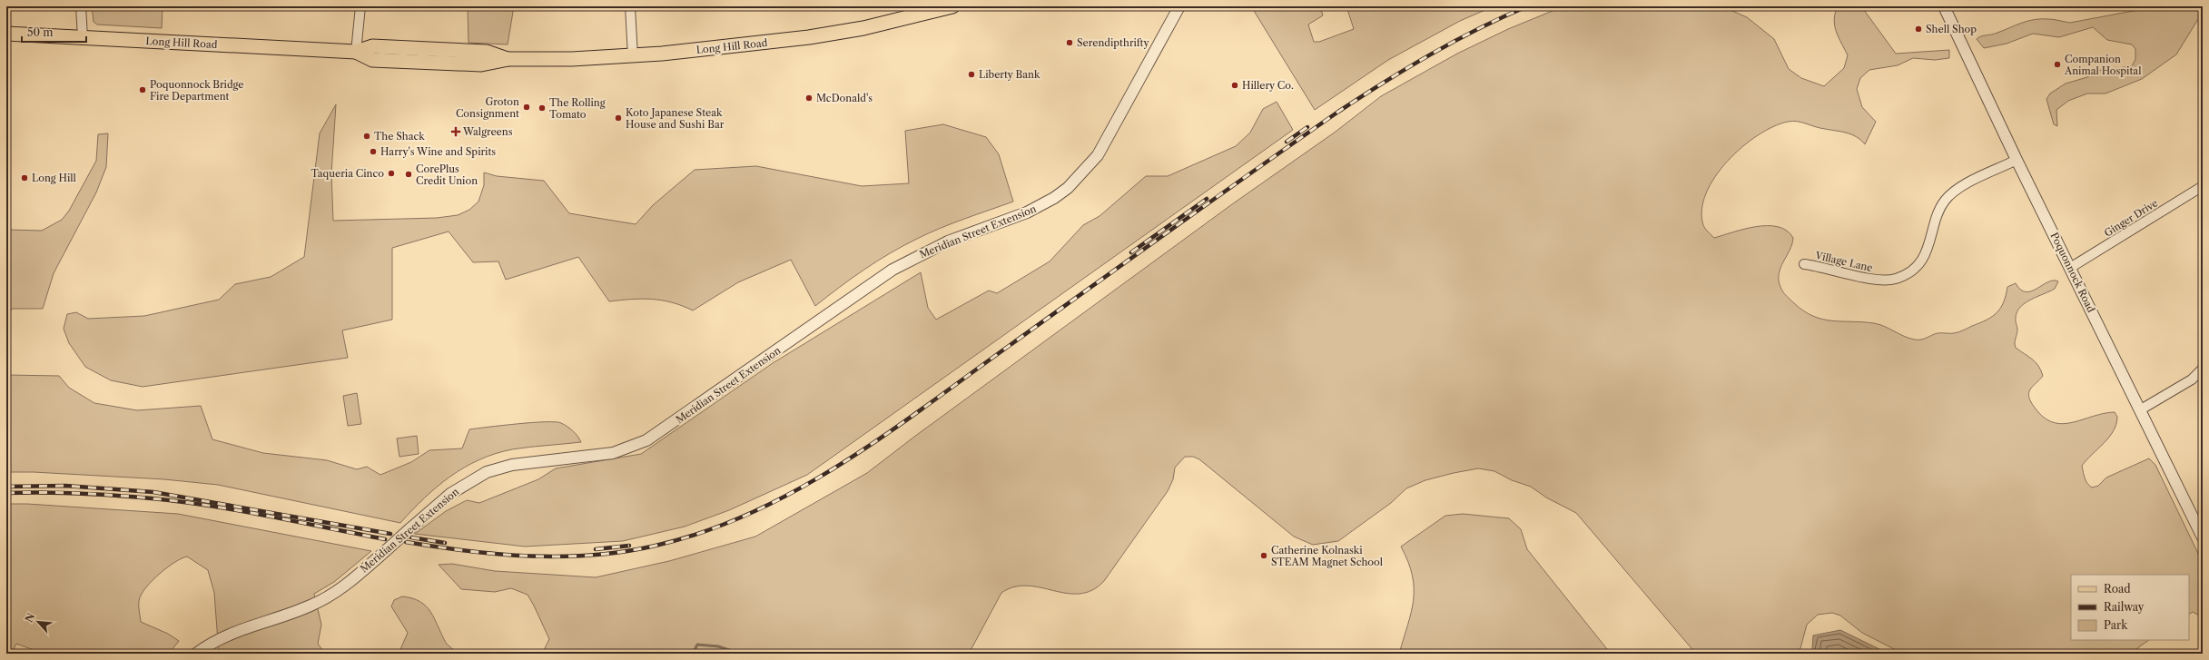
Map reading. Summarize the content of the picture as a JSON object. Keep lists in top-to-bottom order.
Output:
{
  "streets": {
    "main road": ["Long Hill Road"],
    "street": [
      "Ginger Drive",
      "Meridian Street Extension",
      "Village Lane",
      "Poquonnock Road"
    ]
  },
  "crossings": [
    ["Ginger Drive", "Poquonnock Road"],
    ["Village Lane", "Poquonnock Road"]
  ],
  "places": {
    "other": [
      "Shell Shop",
      "Serendipthrifty",
      "Companion Animal Hospital",
      "Liberty Bank",
      "Hillery Co.",
      "Poquonnock Bridge Fire Department",
      "McDonald's",
      "Groton Consignment",
      "The Rolling Tomato",
      "Koto Japanese Steak House and Sushi Bar",
      "The Shack",
      "Harry's Wine and Spirits",
      "Taqueria Cinco",
      "CorePlus Credit Union",
      "Long Hill",
      "Catherine Kolnaski STEAM Magnet School"
    ],
    "health": ["Walgreens"]
  },
  "legend": ["Road", "Railway", "Park"],
  "scale_bar": "50 m",
  "north": "top left"
}
